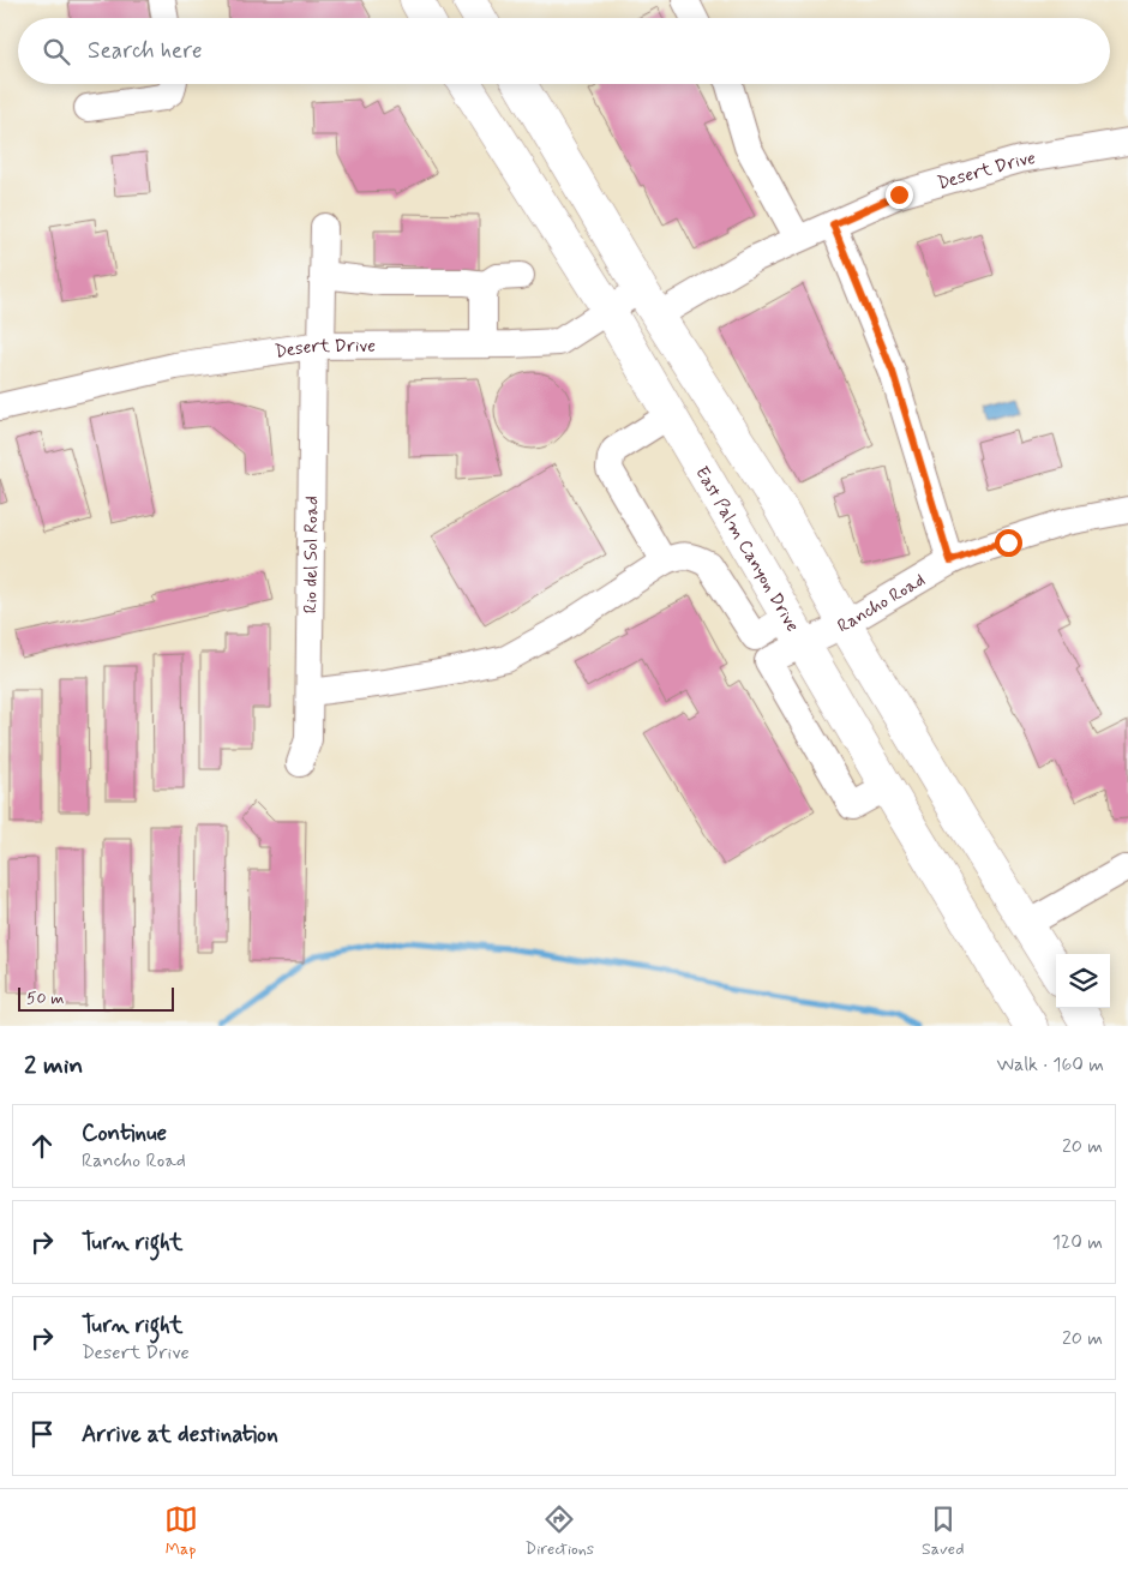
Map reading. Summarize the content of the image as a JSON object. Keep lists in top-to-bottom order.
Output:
{
  "streets": {
    "main road": ["East Palm Canyon Drive"],
    "street": ["Desert Drive", "Rio del Sol Road", "Rancho Road"]
  },
  "crossings": [
    ["Desert Drive", "East Palm Canyon Drive"],
    ["Desert Drive", "Rio del Sol Road"],
    ["East Palm Canyon Drive", "Rancho Road"]
  ],
  "scale_bar": "50 m",
  "page": {
    "search": "Search here",
    "scale": "50 m",
    "heading": ["2 min", "Walk · 160 m"],
    "list": [
      ["Continue", "Rancho Road", "20 m"],
      ["Turn right", "120 m"],
      ["Turn right", "Desert Drive", "20 m"],
      "Arrive at destination"
    ],
    "nav": ["Map", "Directions", "Saved"]
  }
}
